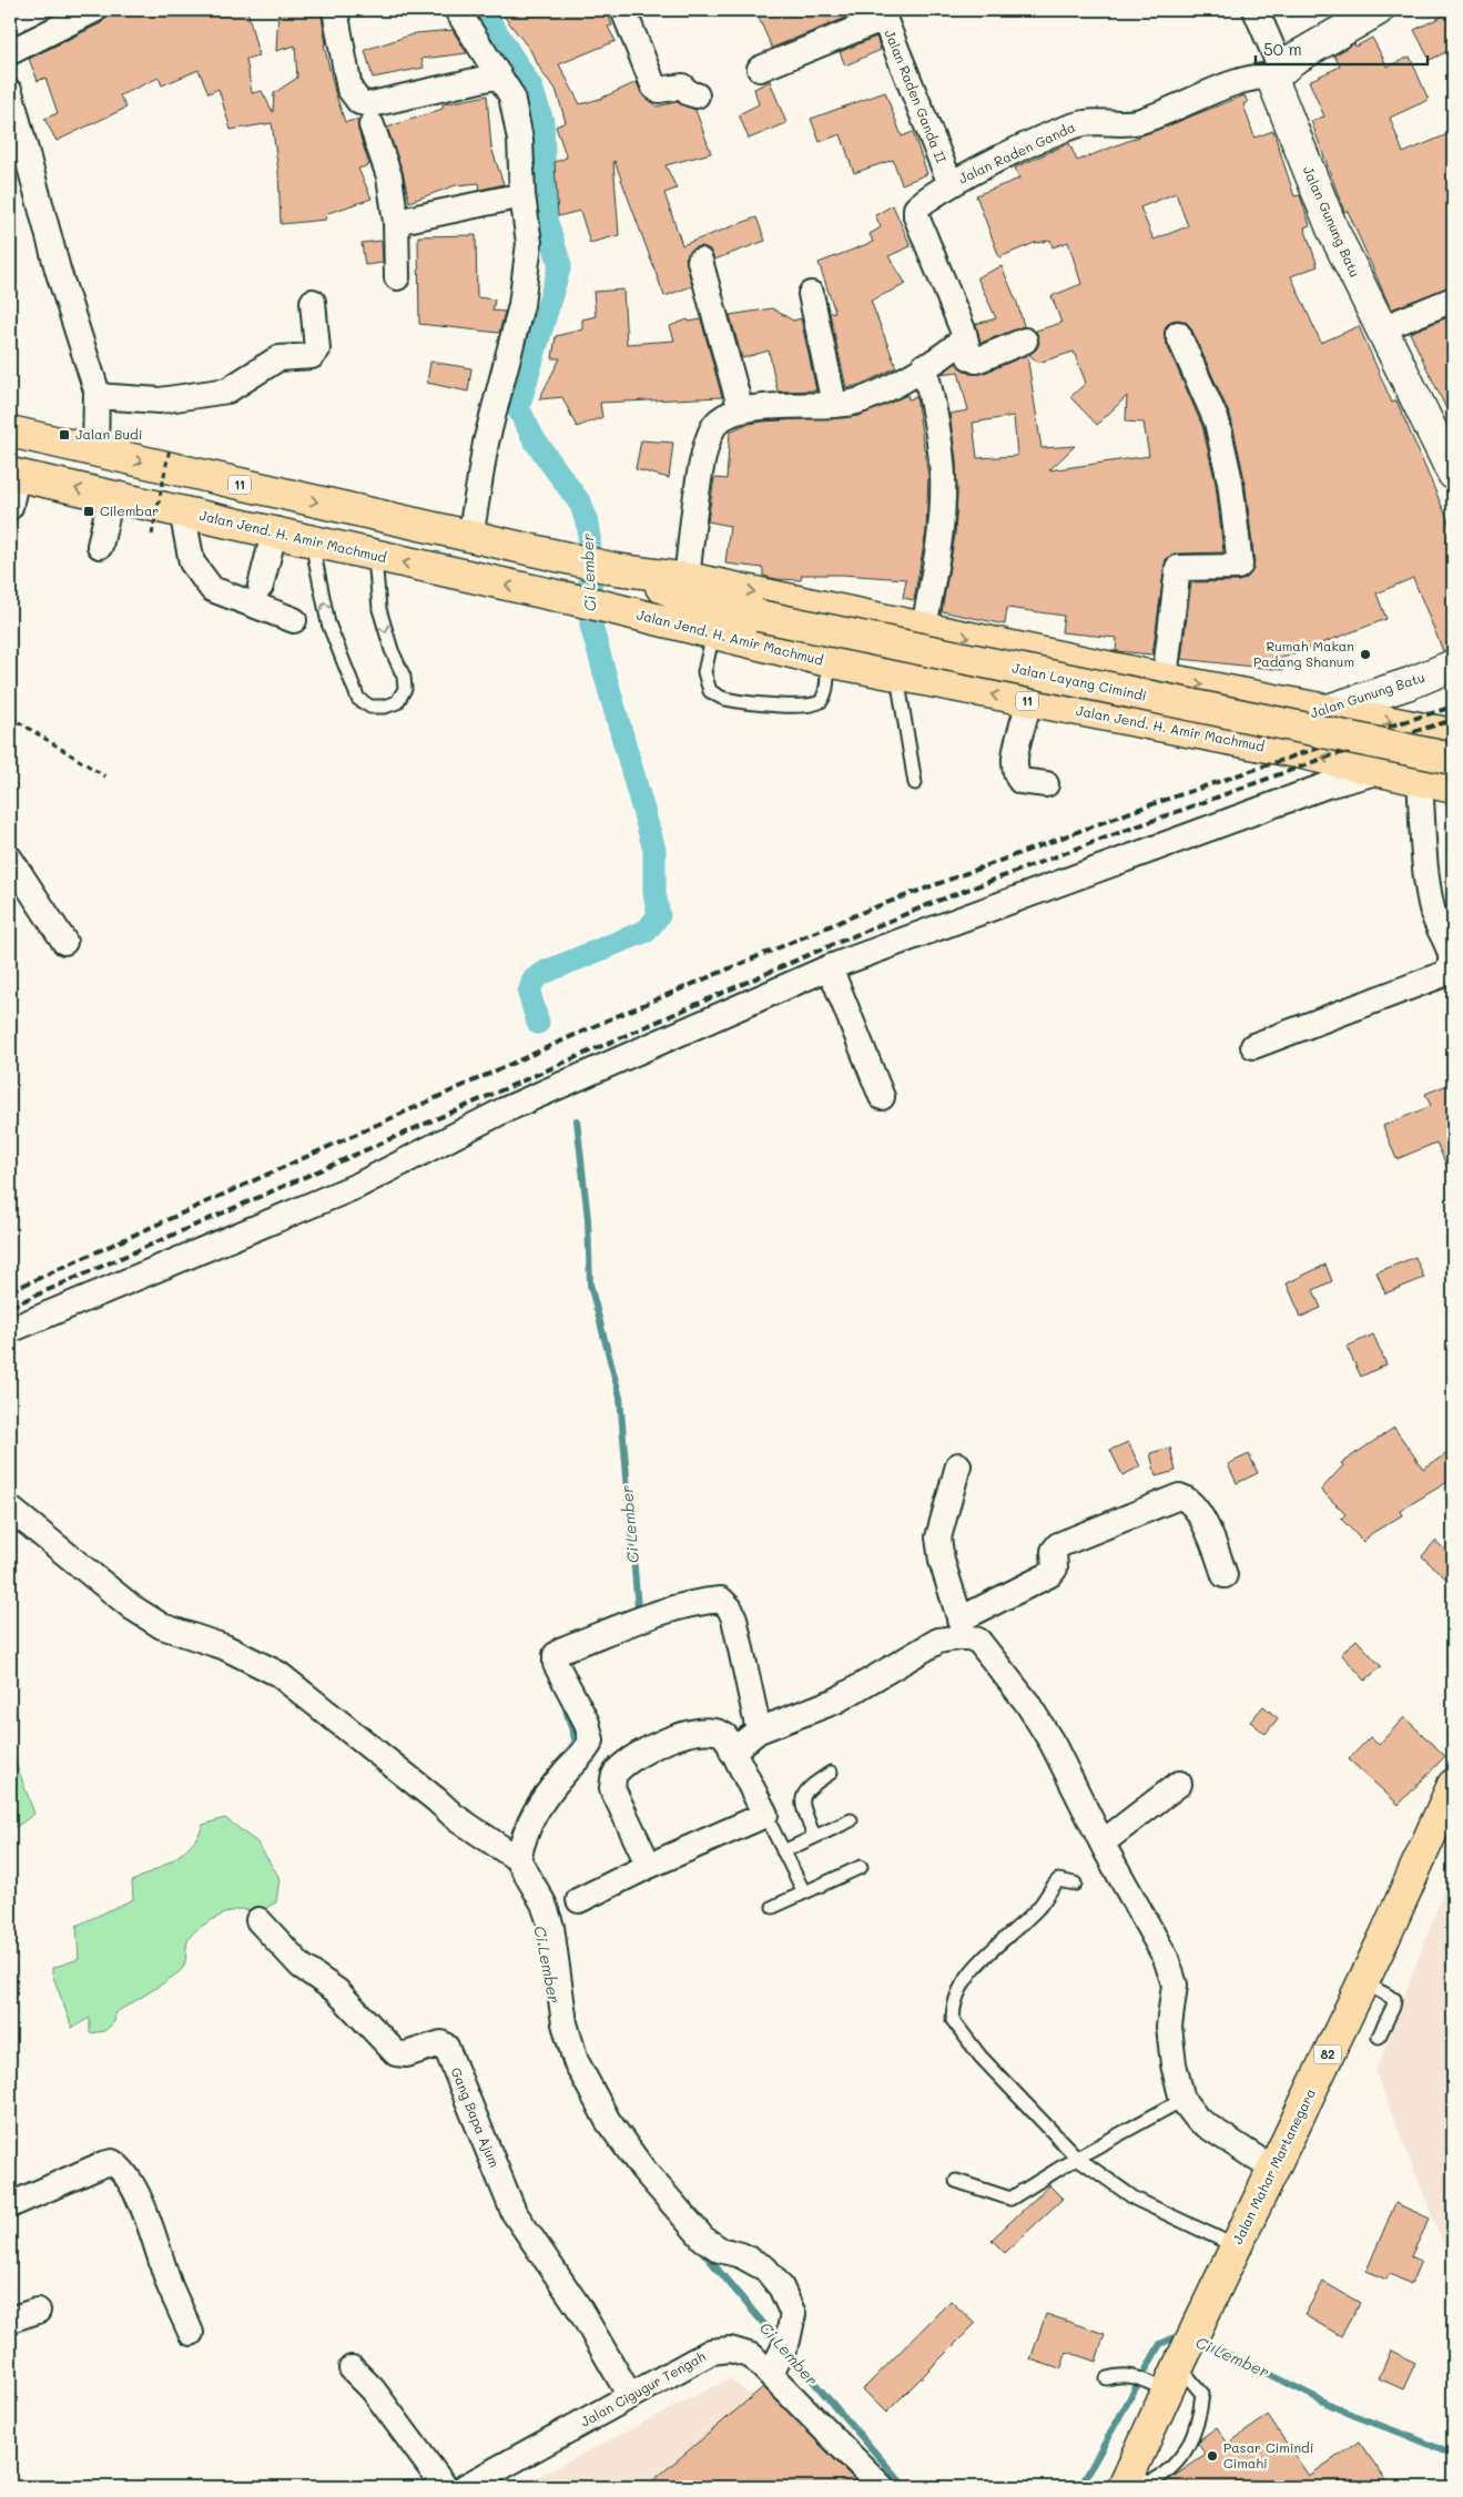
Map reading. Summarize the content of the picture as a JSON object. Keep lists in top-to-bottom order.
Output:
{
  "streets": {
    "main road": [
      "Jalan Gunung Batu",
      "11",
      "Jalan Jend. H. Amir Machmud",
      "Jalan Layang Cimindi",
      "82",
      "Jalan Mahar Martanegara"
    ],
    "street": [
      "Jalan Raden Ganda II",
      "Jalan Raden Ganda",
      "Gang Bapa Ajum",
      "Jalan Cigugur Tengah"
    ]
  },
  "crossings": [
    ["Jalan Raden Ganda II", "Jalan Raden Ganda"],
    ["Jalan Raden Ganda", "Jalan Gunung Batu"],
    ["Jalan Gunung Batu", "11"],
    ["Jalan Gunung Batu", "Jalan Jend. H. Amir Machmud"],
    ["11", "Jalan Layang Cimindi"],
    ["Jalan Jend. H. Amir Machmud", "Jalan Layang Cimindi"],
    ["Gang Bapa Ajum", "Jalan Cigugur Tengah"]
  ],
  "water": ["Ci Lember"],
  "places": {
    "transit": ["Jalan Budi", "Cilembar"],
    "other": ["Rumah Makan Padang Shanum", "Pasar Cimindi Cimahi"]
  },
  "scale_bar": "50 m"
}
